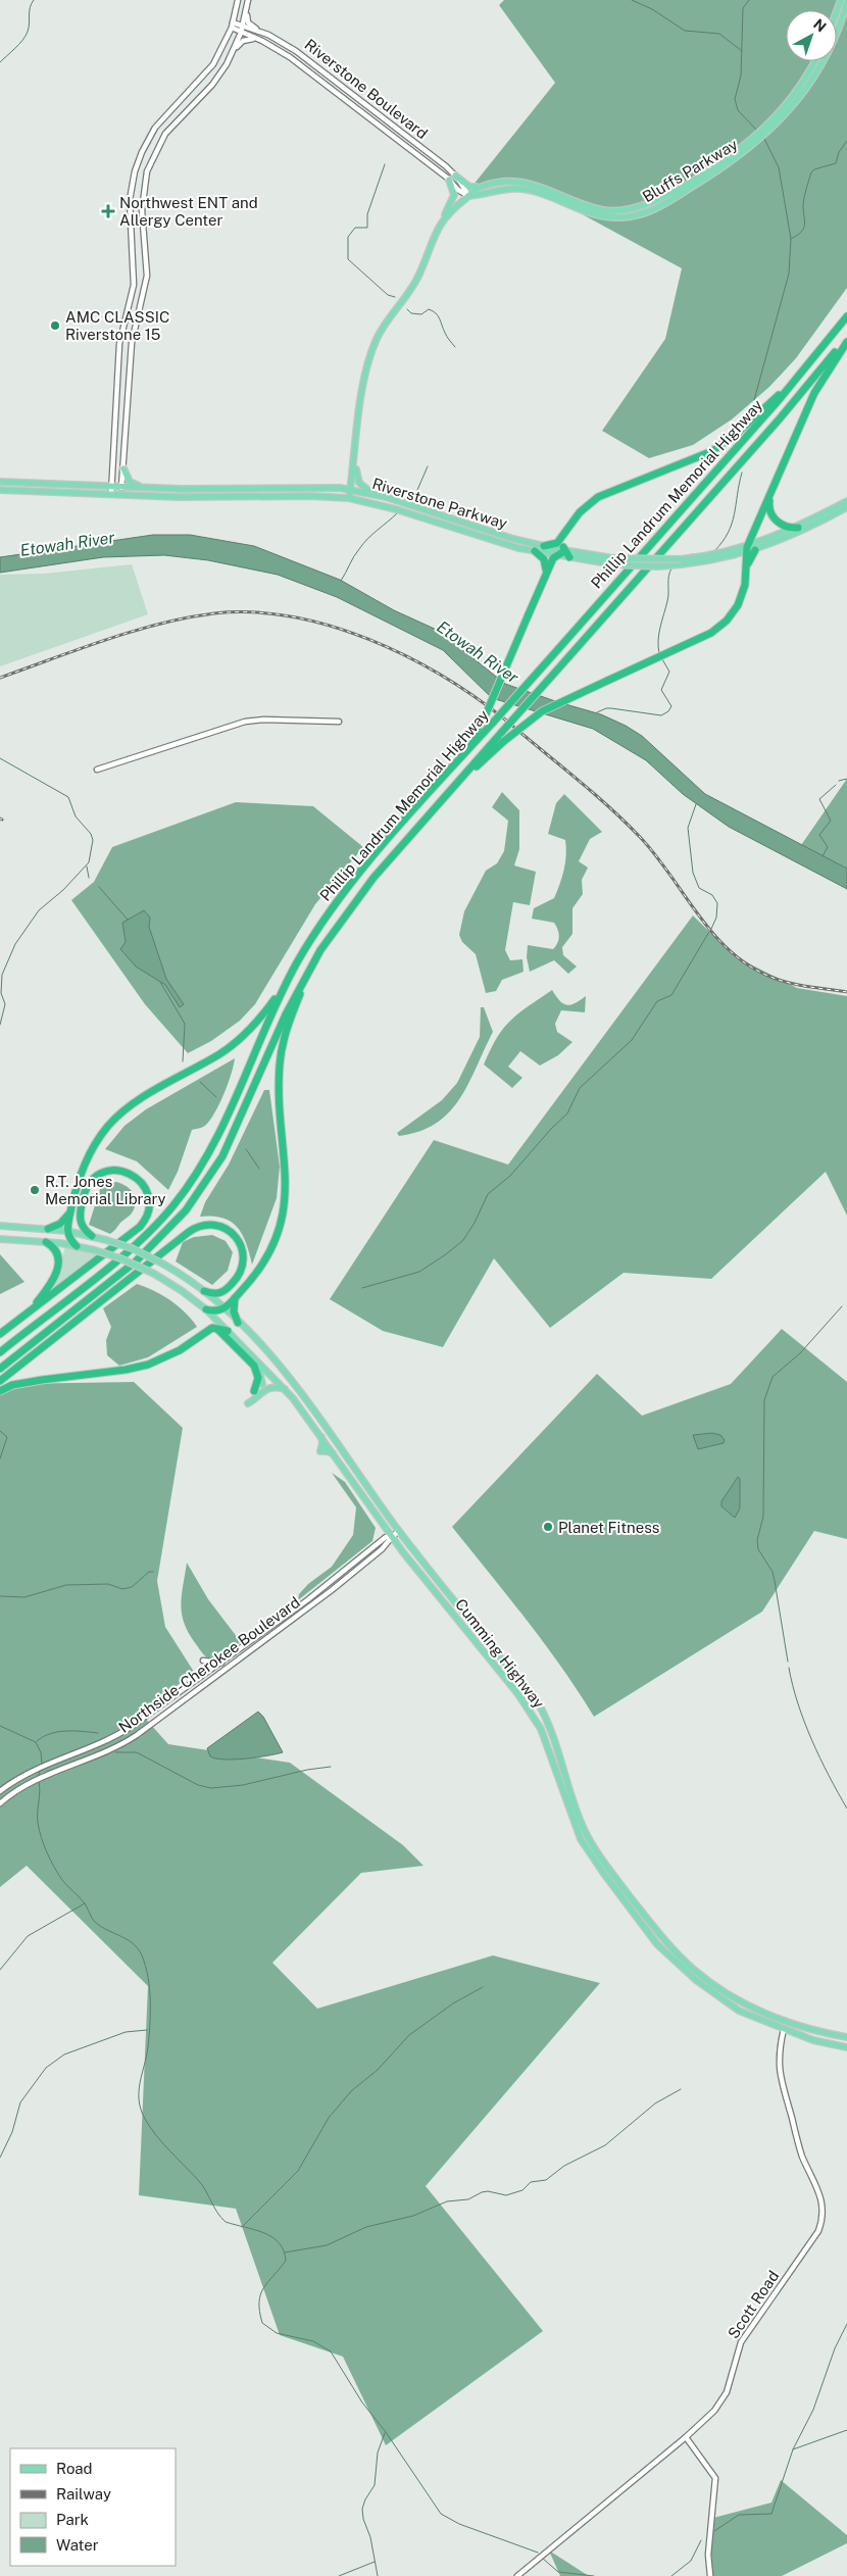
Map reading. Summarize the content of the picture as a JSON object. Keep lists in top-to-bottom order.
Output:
{
  "streets": {
    "highway": ["Phillip Landrum Memorial Highway"],
    "main road": ["Bluffs Parkway", "Riverstone Parkway", "Cumming Highway"],
    "street": ["Riverstone Boulevard", "Northside-Cherokee Boulevard", "Scott Road"]
  },
  "crossings": [
    ["Riverstone Boulevard", "Bluffs Parkway"],
    ["Cumming Highway", "Northside-Cherokee Boulevard"],
    ["Cumming Highway", "Scott Road"]
  ],
  "water": ["Etowah River"],
  "places": {
    "health": ["Northwest ENT and Allergy Center"],
    "other": ["AMC CLASSIC Riverstone 15", "R.T. Jones Memorial Library", "Planet Fitness"]
  },
  "legend": [
    "Road",
    "Railway",
    "Park",
    "Water"
  ],
  "north": "top right"
}
